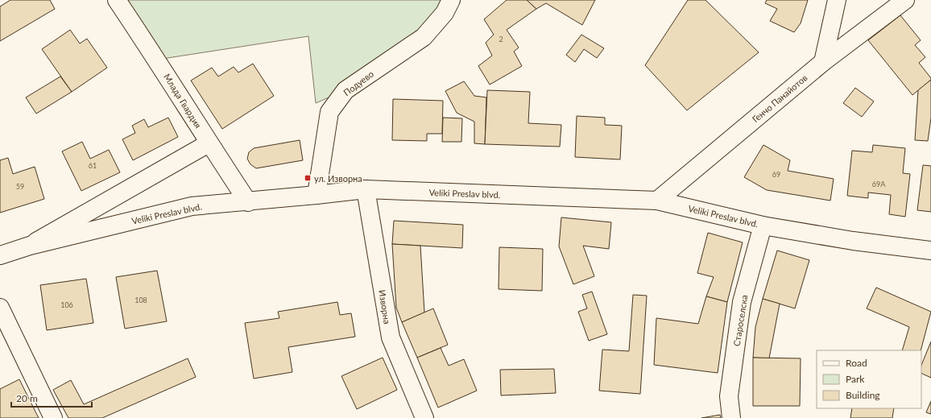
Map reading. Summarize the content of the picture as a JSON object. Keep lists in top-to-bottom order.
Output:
{
  "streets": {
    "street": [
      "Подуево",
      "Генчо Панайотов",
      "Млада Гвардия",
      "Veliki Preslav blvd.",
      "Изворна",
      "Староселска"
    ]
  },
  "crossings": [
    ["Подуево", "Veliki Preslav blvd."],
    ["Генчо Панайотов", "Veliki Preslav blvd."],
    ["Млада Гвардия", "Veliki Preslav blvd."],
    ["Veliki Preslav blvd.", "Изворна"],
    ["Veliki Preslav blvd.", "Староселска"]
  ],
  "places": {
    "transit": ["ул. Изворна"]
  },
  "house_numbers": [
    "2",
    "61",
    "69",
    "69A",
    "59",
    "108",
    "106"
  ],
  "legend": ["Road", "Park", "Building"],
  "scale_bar": "20 m"
}
